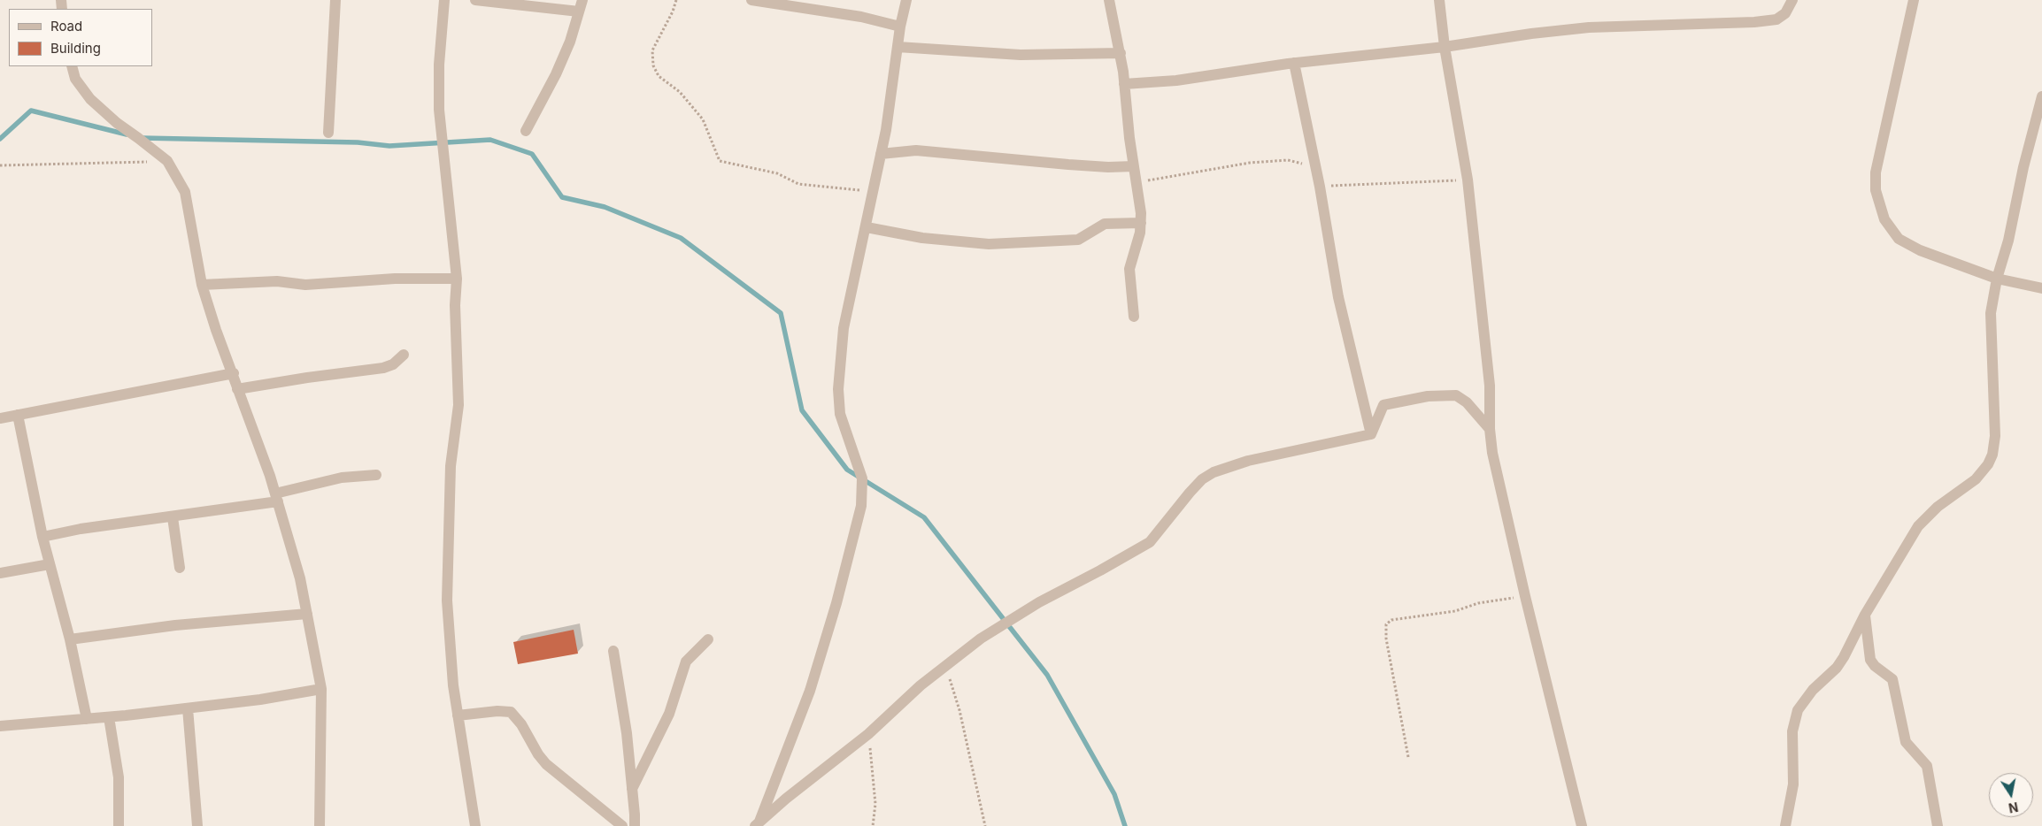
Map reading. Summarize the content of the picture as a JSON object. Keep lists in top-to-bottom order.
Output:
{
  "legend": ["Road", "Building"],
  "north": "bottom"
}
